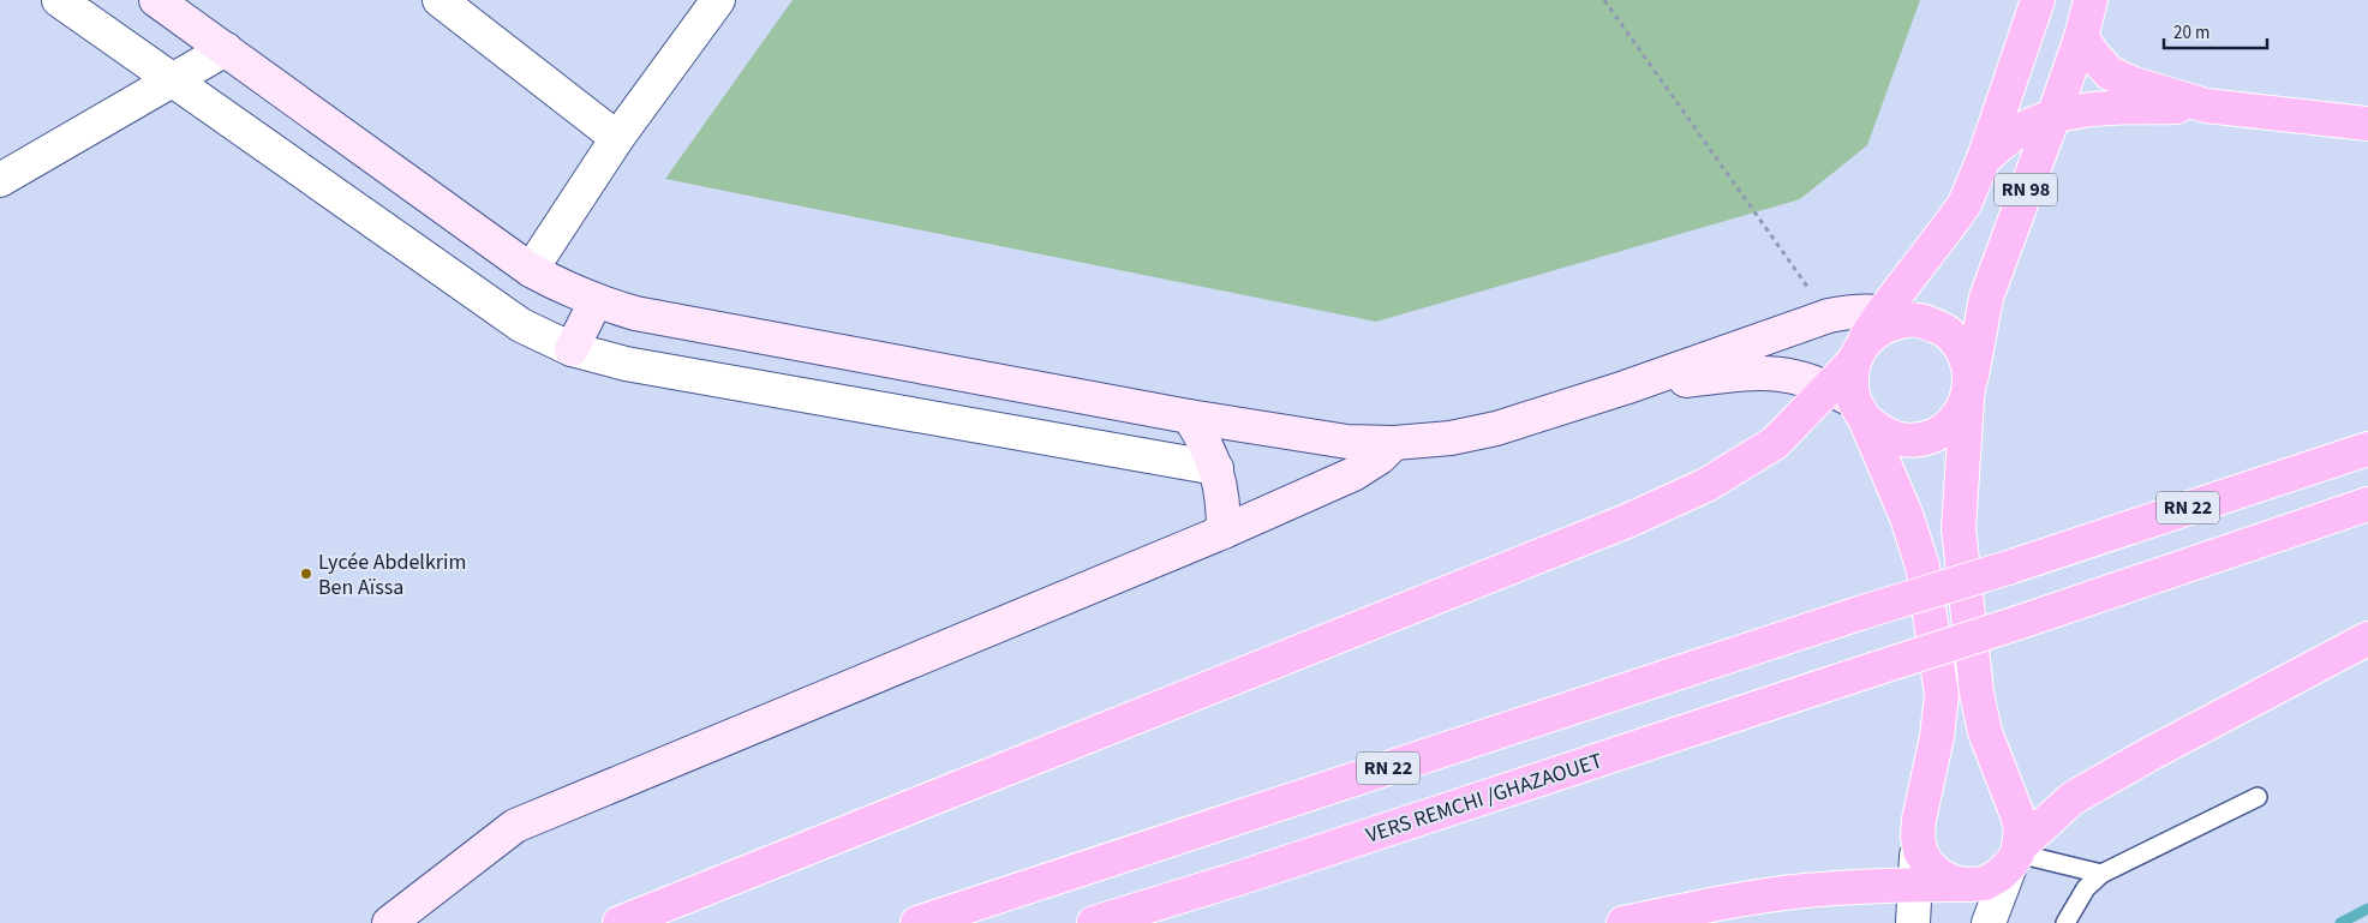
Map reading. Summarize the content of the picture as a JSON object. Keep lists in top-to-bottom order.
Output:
{
  "streets": {
    "highway": ["RN 98", "RN 22", "VERS REMCHI /GHAZAOUET"]
  },
  "places": ["Lycée Abdelkrim Ben Aïssa"],
  "scale_bar": "20 m"
}
